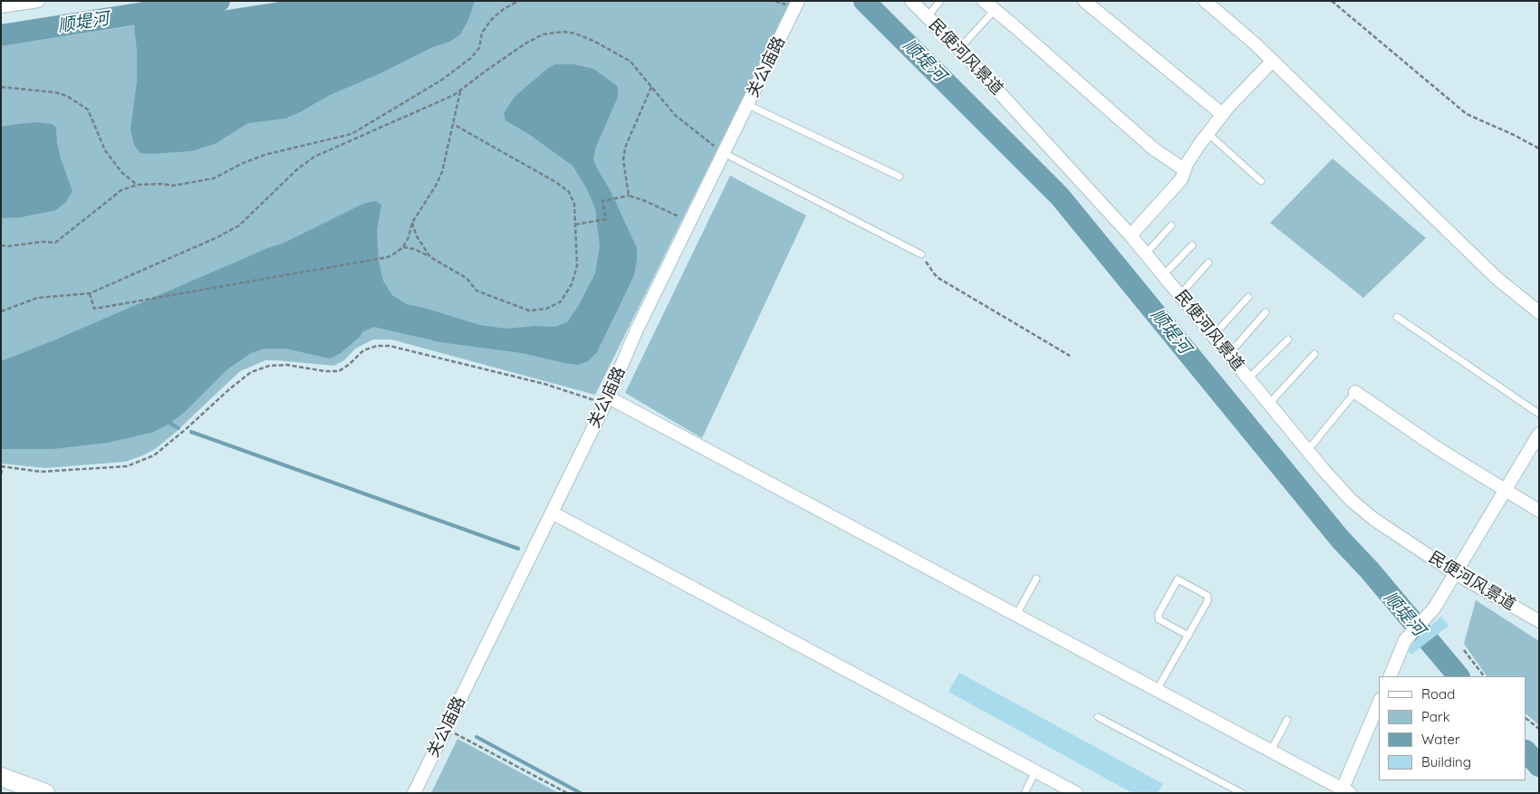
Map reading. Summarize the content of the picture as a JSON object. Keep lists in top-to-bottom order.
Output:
{
  "streets": {
    "street": ["民便河风景道", "关公庙路"]
  },
  "water": ["顺堤河"],
  "legend": [
    "Road",
    "Park",
    "Water",
    "Building"
  ]
}
